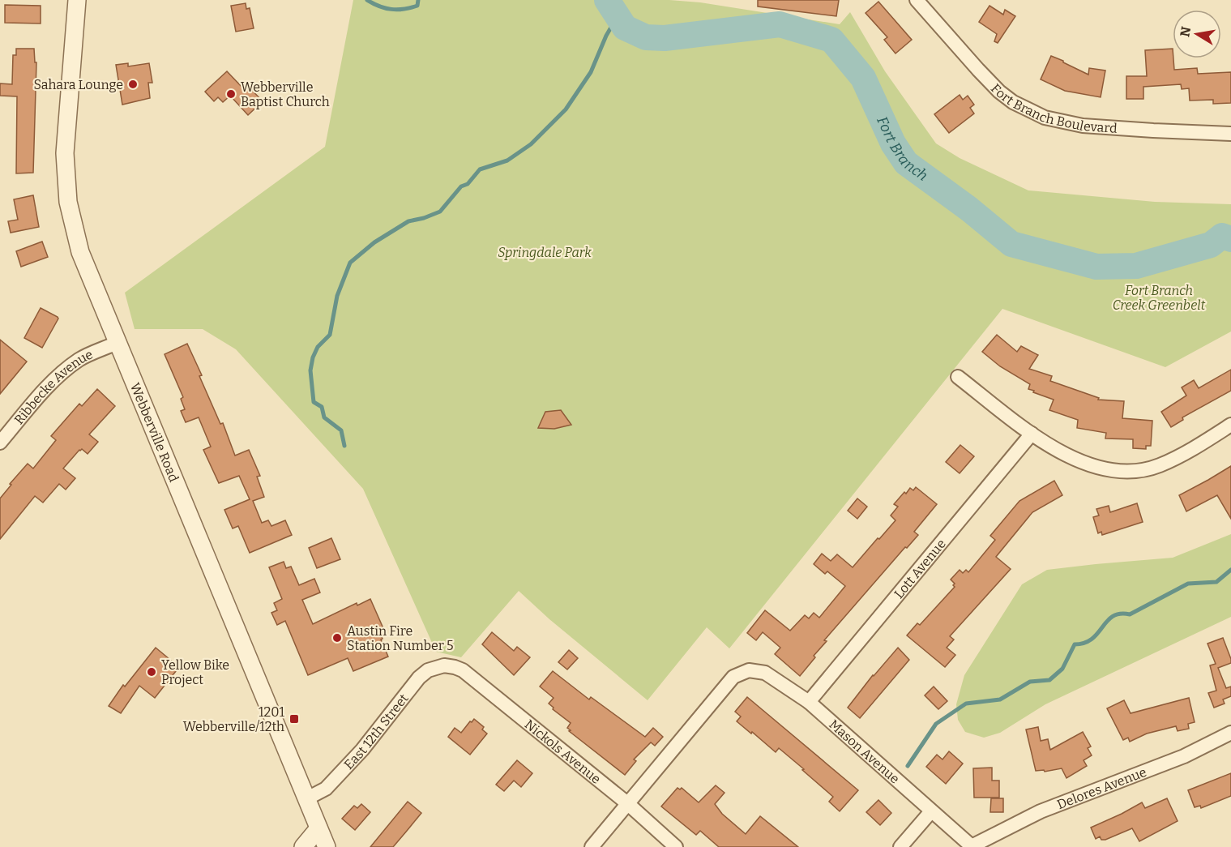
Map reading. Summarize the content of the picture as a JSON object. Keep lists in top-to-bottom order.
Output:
{
  "streets": {
    "street": [
      "Fort Branch Boulevard",
      "Ribbecke Avenue",
      "Webberville Road",
      "Lott Avenue",
      "East 12th Street",
      "Nickols Avenue",
      "Mason Avenue",
      "Delores Avenue"
    ]
  },
  "crossings": [
    ["Ribbecke Avenue", "Webberville Road"],
    ["Webberville Road", "East 12th Street"],
    ["Lott Avenue", "Mason Avenue"],
    ["East 12th Street", "Nickols Avenue"],
    ["Nickols Avenue", "Mason Avenue"],
    ["Mason Avenue", "Delores Avenue"]
  ],
  "water": ["Fort Branch"],
  "parks": ["Springdale Park", "Fort Branch Creek Greenbelt"],
  "places": {
    "other": [
      "Sahara Lounge",
      "Webberville Baptist Church",
      "Austin Fire Station Number 5",
      "Yellow Bike Project"
    ],
    "transit": ["1201 Webberville/12th"]
  },
  "north": "left"
}
